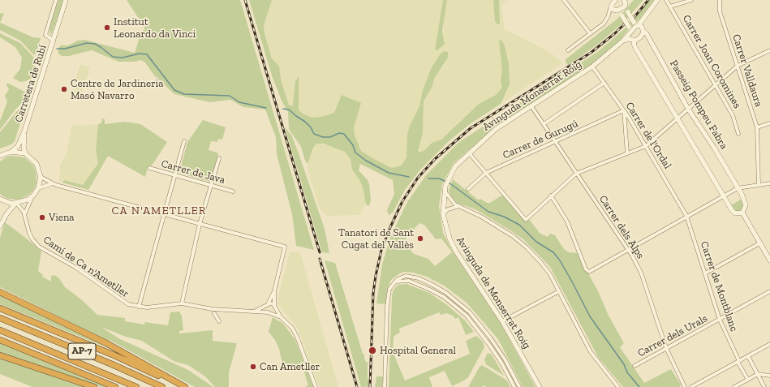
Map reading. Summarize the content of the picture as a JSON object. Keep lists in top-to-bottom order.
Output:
{
  "streets": {
    "highway": ["AP-7"],
    "street": [
      "Carrer Joan Coromines",
      "Carrer Valldaura",
      "Carretera de Rubí",
      "Avinguda Monserrat Roig",
      "Passeig Pompeu Fabra",
      "Carrer de l'Ordal",
      "Carrer de Gurugú",
      "Carrer de Java",
      "Carrer dels Alps",
      "Camí de Ca n'Ametller",
      "Carrer de Montblanc",
      "Avinguda de Monserrat Roig",
      "Carrer dels Urals"
    ]
  },
  "crossings": [
    ["Avinguda Monserrat Roig", "Passeig Pompeu Fabra"],
    ["Avinguda Monserrat Roig", "Carrer de l'Ordal"],
    ["Avinguda Monserrat Roig", "Carrer dels Alps"],
    ["Avinguda Monserrat Roig", "Avinguda de Monserrat Roig"],
    ["Carrer de l'Ordal", "Carrer de Gurugú"],
    ["Carrer de l'Ordal", "Carrer de Montblanc"],
    ["Carrer de Gurugú", "Carrer dels Alps"],
    ["Carrer dels Alps", "Carrer dels Urals"],
    ["Carrer de Montblanc", "Carrer dels Urals"]
  ],
  "districts": ["CA N'AMETLLER"],
  "places": [
    "Institut Leonardo da Vinci",
    "Centre de Jardineria Masó Navarro",
    "Viena",
    "Tanatori de Sant Cugat del Vallès",
    "Hospital General",
    "Can Ametller"
  ]
}
